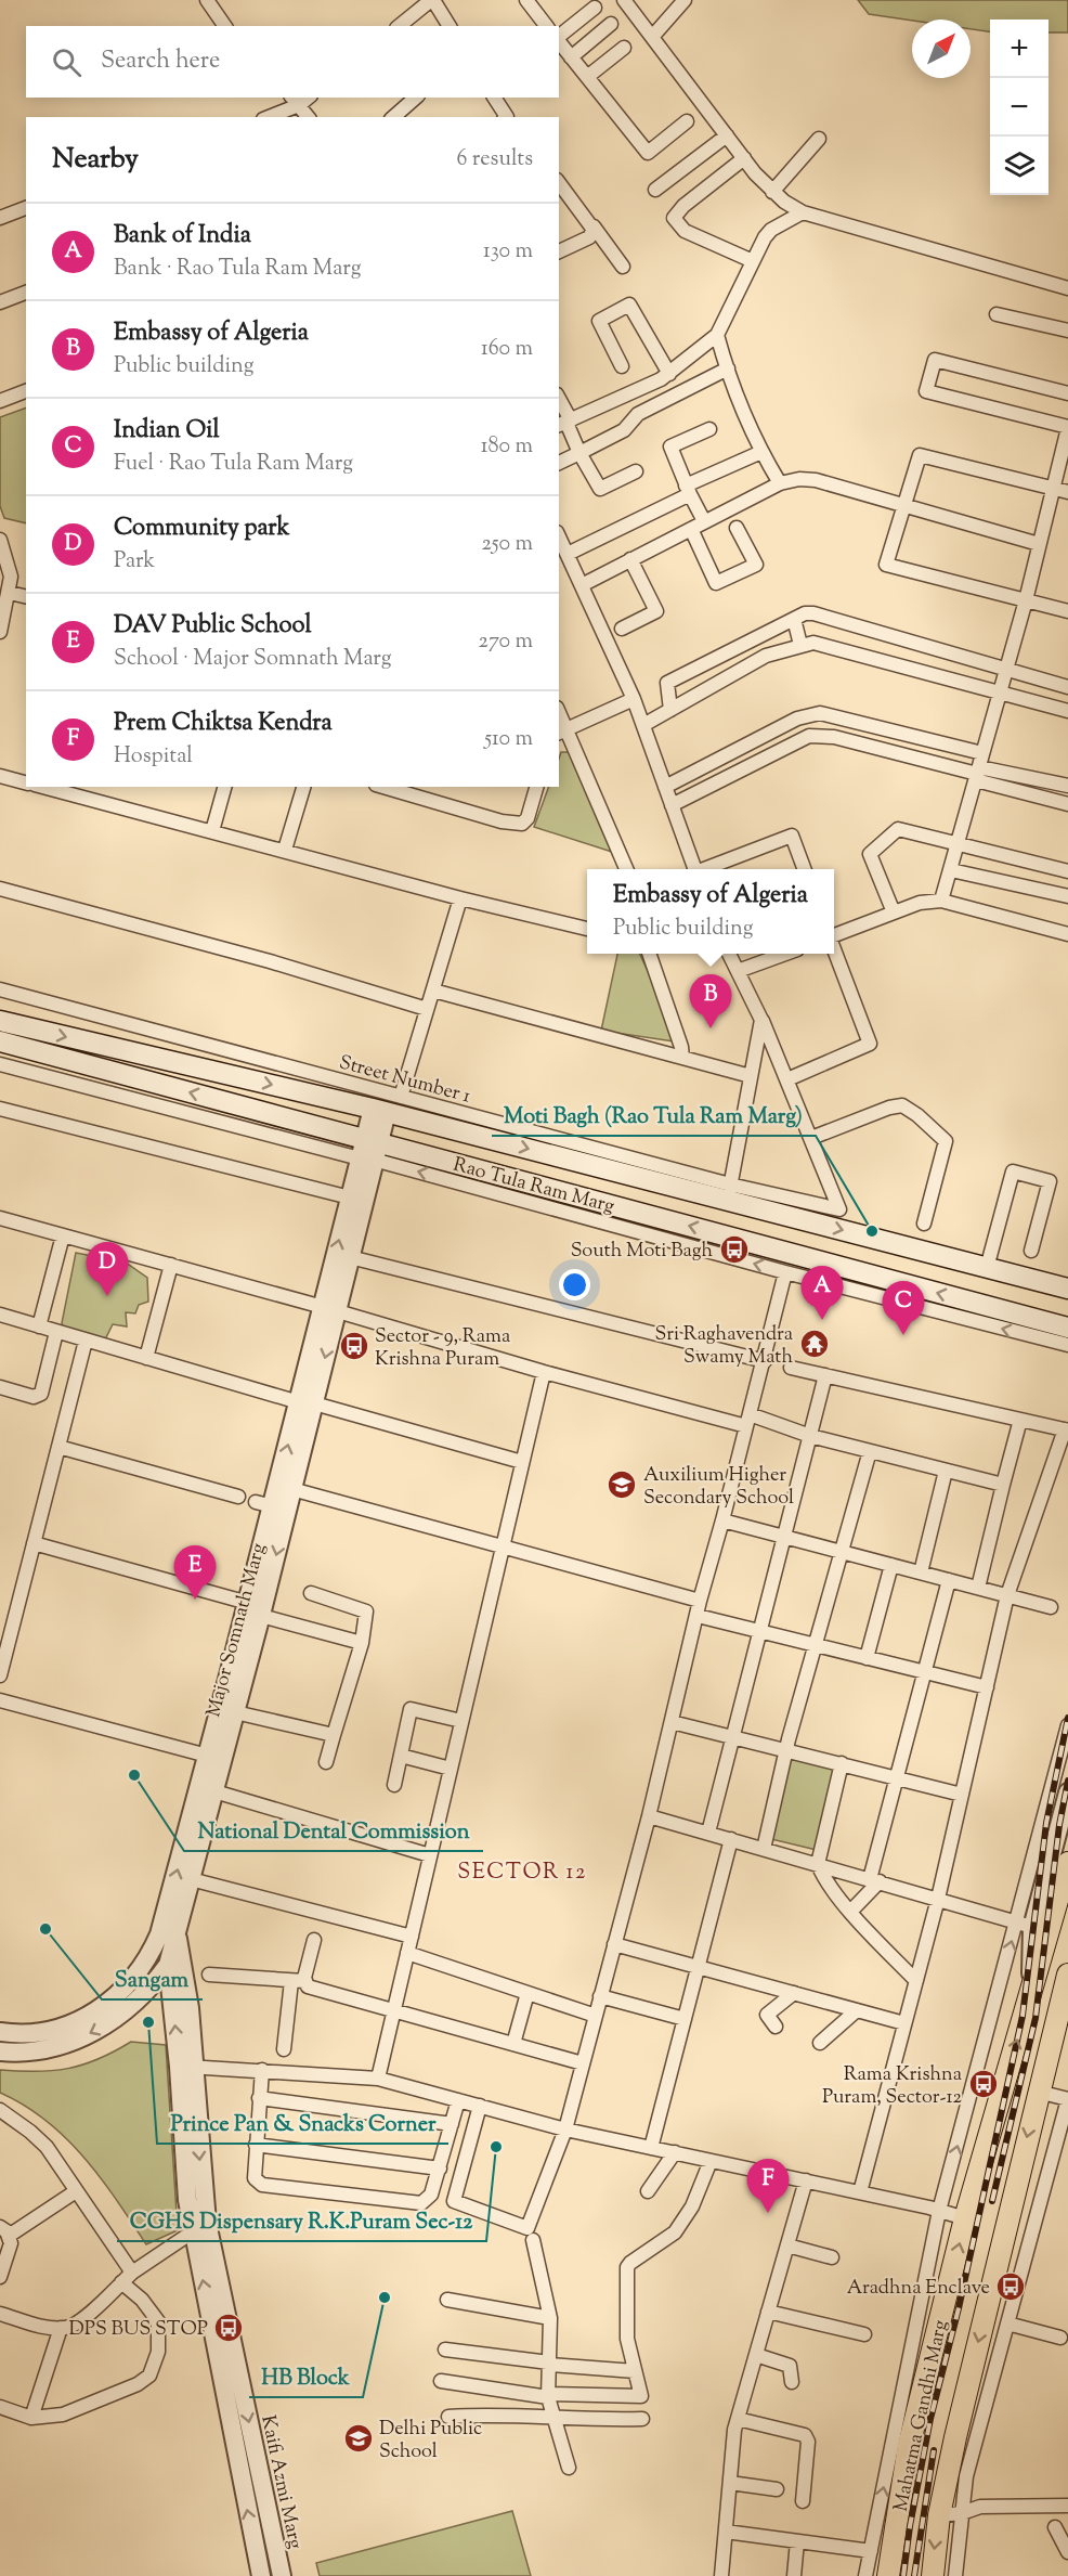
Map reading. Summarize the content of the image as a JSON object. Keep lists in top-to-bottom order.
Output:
{
  "streets": {
    "main road": ["Rao Tula Ram Marg", "Mahatma Gandhi Marg"],
    "street": ["Street Number 1", "Major Somnath Marg", "Kaifi Azmi Marg"]
  },
  "crossings": [
    ["Street Number 1", "Rao Tula Ram Marg"],
    ["Rao Tula Ram Marg", "Major Somnath Marg"],
    ["Major Somnath Marg", "Kaifi Azmi Marg"]
  ],
  "districts": ["SECTOR 12"],
  "places": {
    "other": [
      "Moti Bagh (Rao Tula Ram Marg)",
      "National Dental Commission",
      "Sangam",
      "Prince Pan & Snacks Corner",
      "CGHS Dispensary R.K.Puram Sec-12",
      "HB Block"
    ],
    "bus stop": [
      "South Moti Bagh",
      "Sector - 9, Rama Krishna Puram",
      "Rama Krishna Puram, Sector-12",
      "Aradhna Enclave",
      "DPS BUS STOP"
    ],
    "temple": ["Sri Raghavendra Swamy Math"],
    "school or university": ["Auxilium Higher Secondary School", "Delhi Public School"]
  },
  "north": "top right",
  "page": {
    "map_buttons": ["+", "−"],
    "search": "Search here",
    "heading": ["Nearby", "6 results"],
    "list": [
      {
        "mark": "A",
        "name": "Bank of India",
        "note": "Bank · Rao Tula Ram Marg",
        "value": "130 m"
      },
      {
        "mark": "B",
        "name": "Embassy of Algeria",
        "note": "Public building",
        "value": "160 m"
      },
      {
        "mark": "C",
        "name": "Indian Oil",
        "note": "Fuel · Rao Tula Ram Marg",
        "value": "180 m"
      },
      {
        "mark": "D",
        "name": "Community park",
        "note": "Park",
        "value": "250 m"
      },
      {
        "mark": "E",
        "name": "DAV Public School",
        "note": "School · Major Somnath Marg",
        "value": "270 m"
      },
      {
        "mark": "F",
        "name": "Prem Chiktsa Kendra",
        "note": "Hospital",
        "value": "510 m"
      }
    ],
    "popup": ["Embassy of Algeria", "Public building"],
    "pins": [
      "B",
      "D",
      "A",
      "C",
      "E",
      "F"
    ]
  }
}
